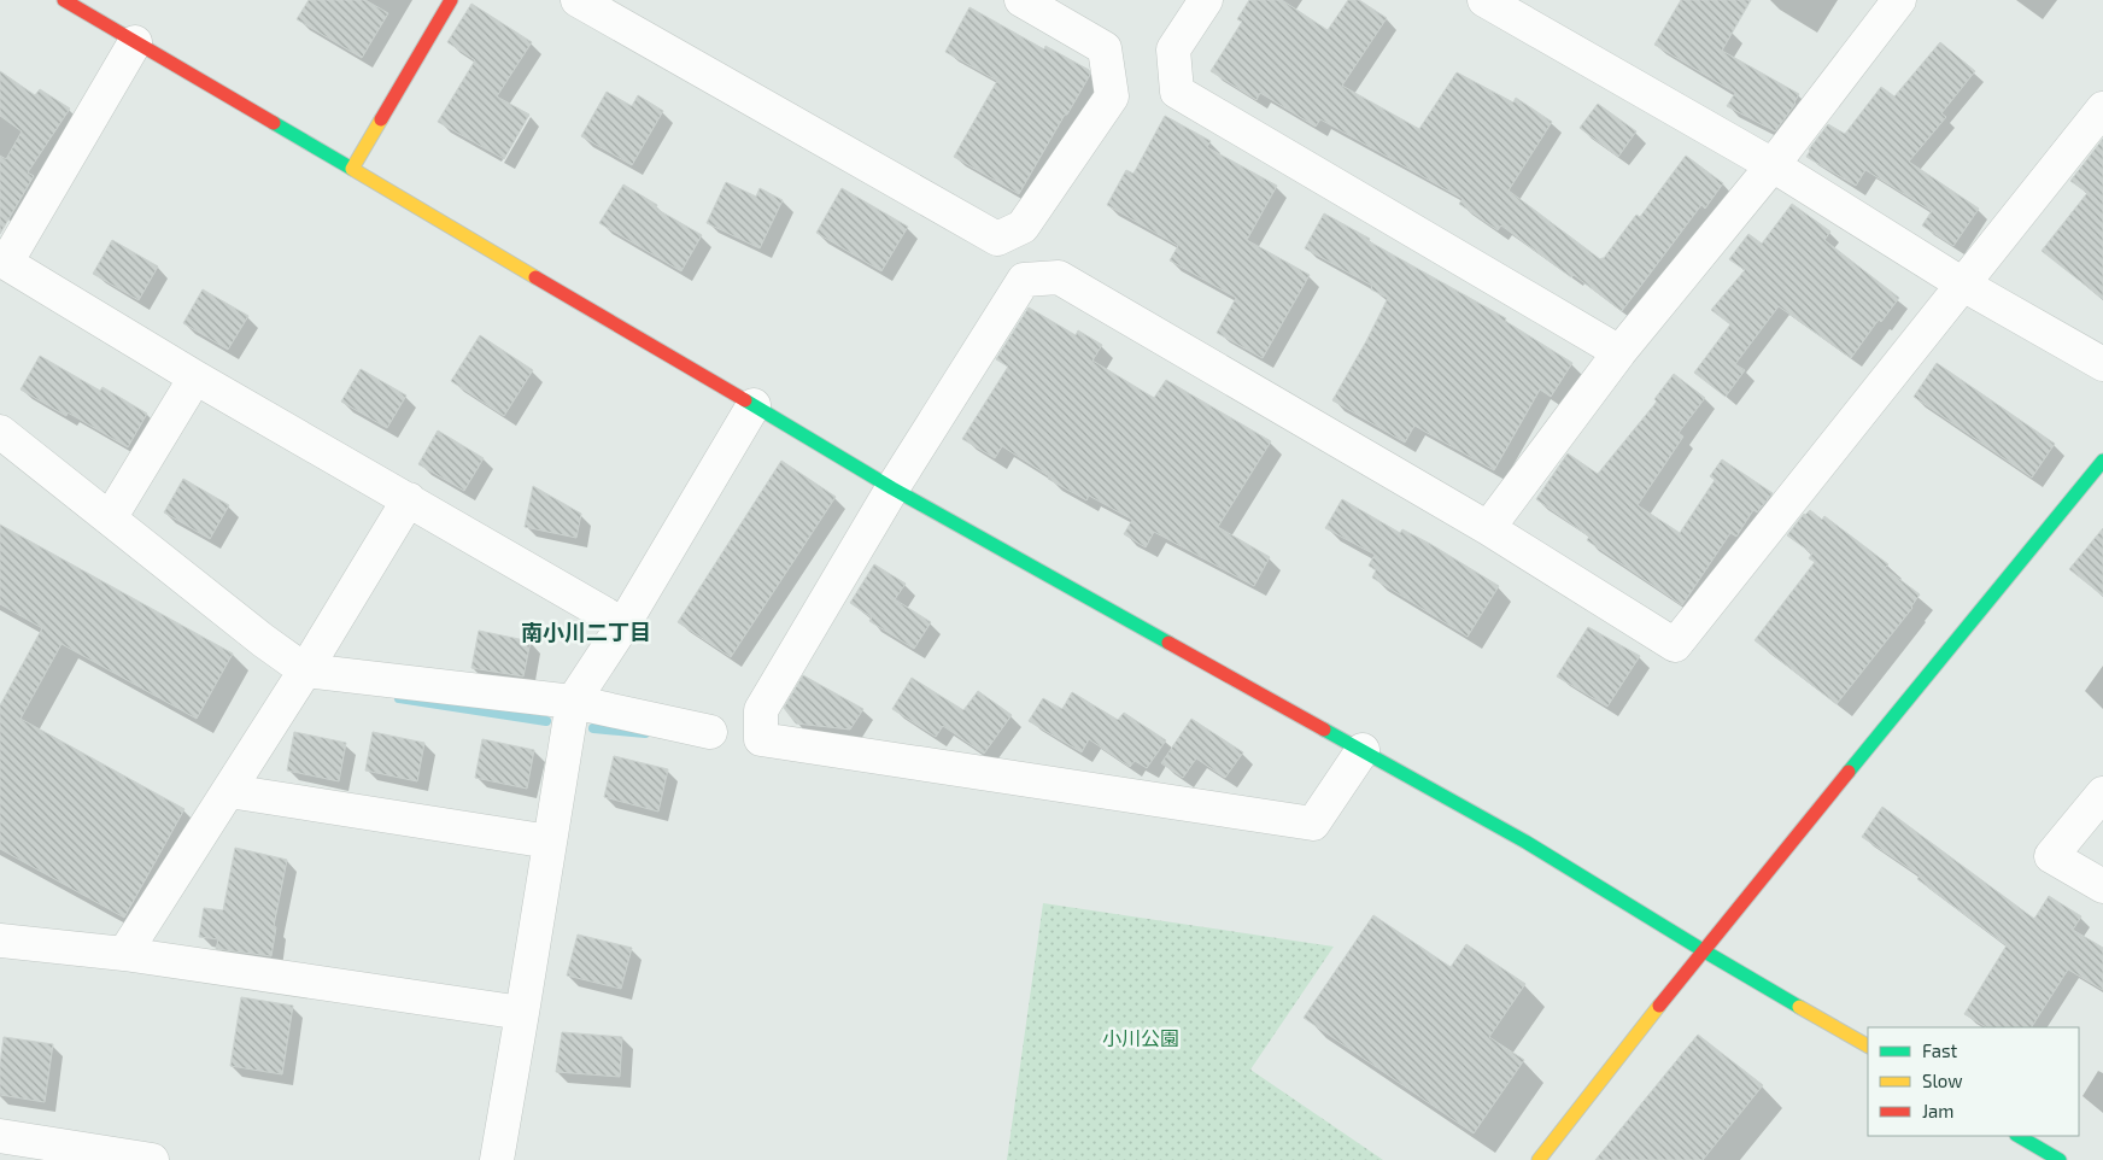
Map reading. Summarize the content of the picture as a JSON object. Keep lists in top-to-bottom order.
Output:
{
  "districts": ["南小川二丁目"],
  "parks": ["小川公園"],
  "legend": ["Fast", "Slow", "Jam"]
}
